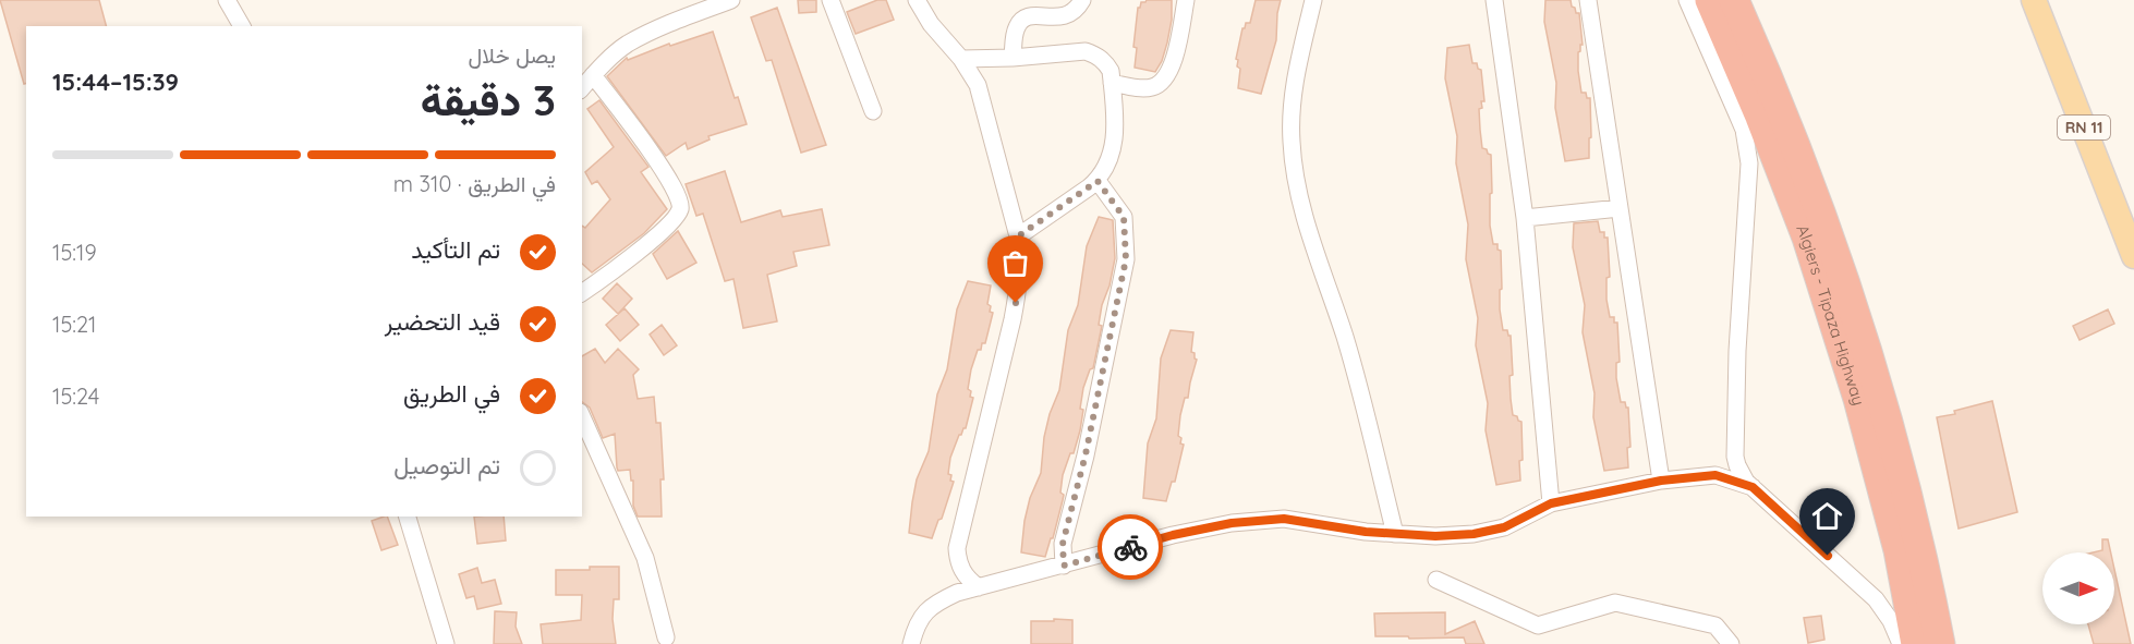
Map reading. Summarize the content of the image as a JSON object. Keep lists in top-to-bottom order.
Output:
{
  "streets": {
    "highway": ["Algiers - Tipaza Highway"],
    "main road": ["RN 11"]
  },
  "north": "right",
  "page": {
    "heading": ["3 دقيقة", "يصل خلال", "15:39–15:44"],
    "bar": "في الطريق · 310 m",
    "list": [
      ["تم التأكيد", "15:19"],
      ["قيد التحضير", "15:21"],
      ["في الطريق", "15:24"],
      "تم التوصيل"
    ]
  }
}
